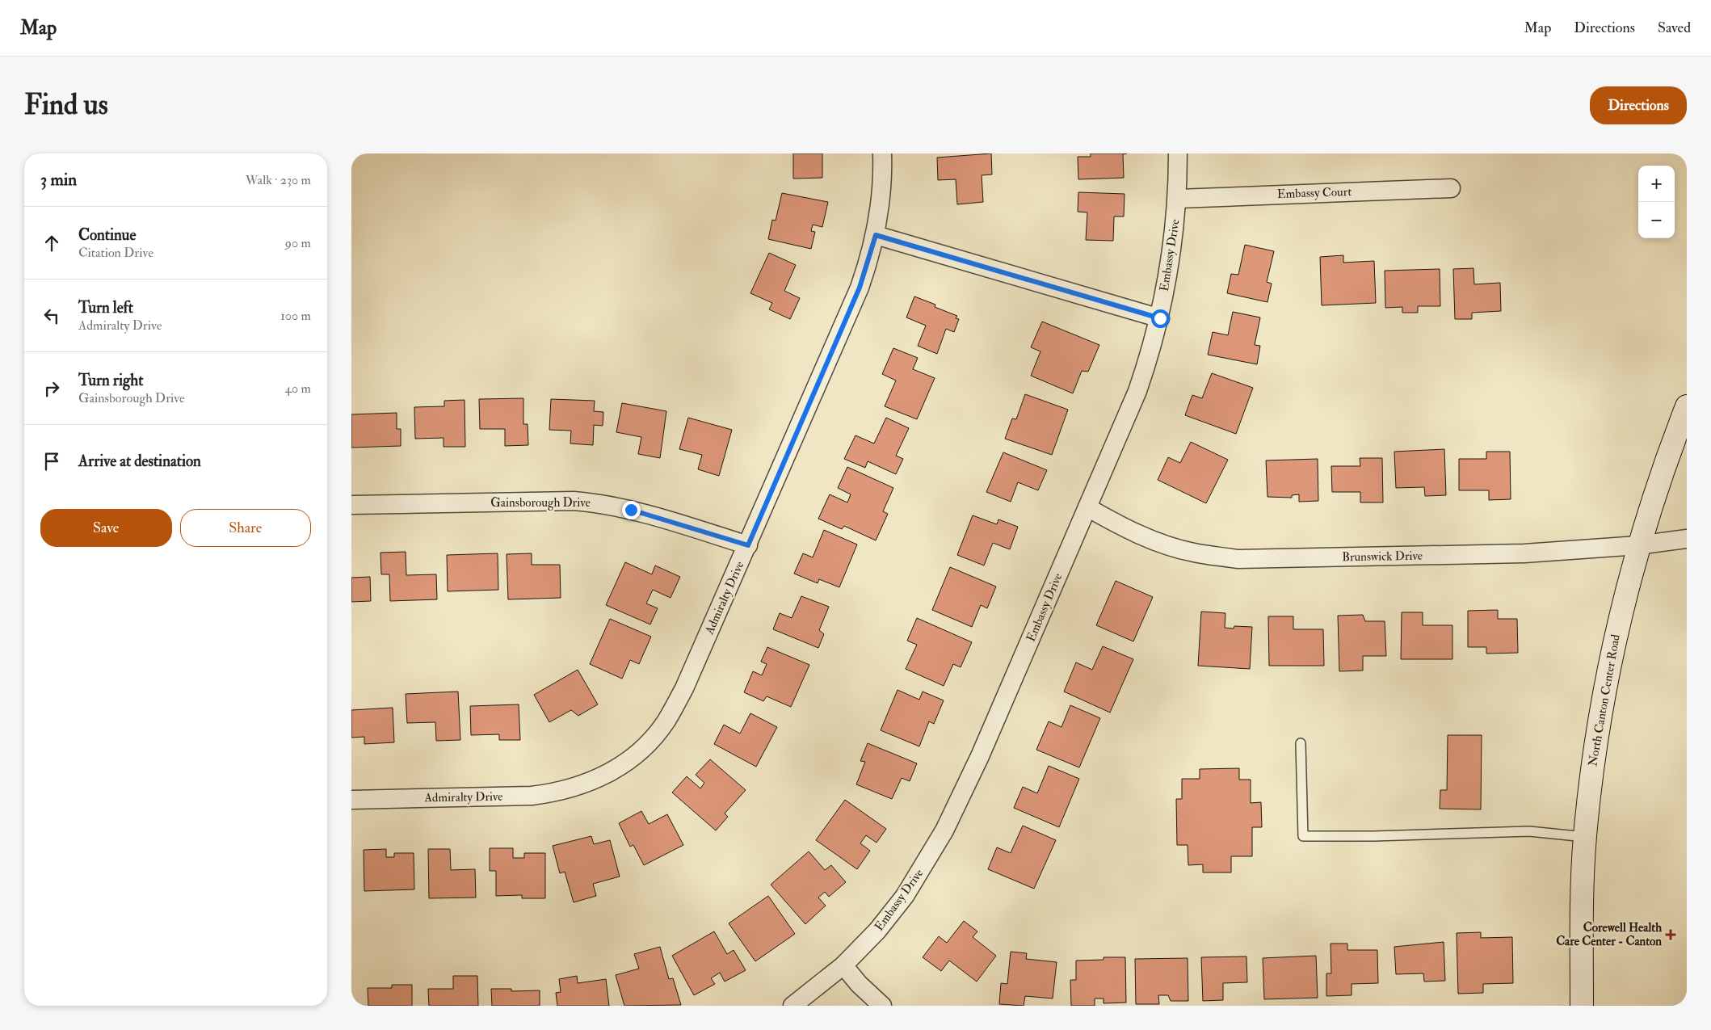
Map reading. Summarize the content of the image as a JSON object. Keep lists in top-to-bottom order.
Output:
{
  "streets": {
    "main road": ["North Canton Center Road"],
    "street": [
      "Embassy Court",
      "Embassy Drive",
      "Gainsborough Drive",
      "Brunswick Drive",
      "Admiralty Drive"
    ]
  },
  "crossings": [
    ["Embassy Court", "Embassy Drive"],
    ["Embassy Drive", "Brunswick Drive"],
    ["Gainsborough Drive", "Admiralty Drive"],
    ["Brunswick Drive", "North Canton Center Road"]
  ],
  "places": {
    "health": ["Corewell Health Care Center - Canton"]
  },
  "page": {
    "header": "Map",
    "nav": ["Map", "Directions", "Saved"],
    "buttons": [
      "Directions",
      ["Save", "Share"]
    ],
    "title": "Find us",
    "heading": ["3 min", "Walk · 230 m"],
    "map_buttons": ["+", "−"],
    "list": [
      ["Continue", "Citation Drive", "90 m"],
      ["Turn left", "Admiralty Drive", "100 m"],
      ["Turn right", "Gainsborough Drive", "40 m"],
      "Arrive at destination"
    ]
  }
}
